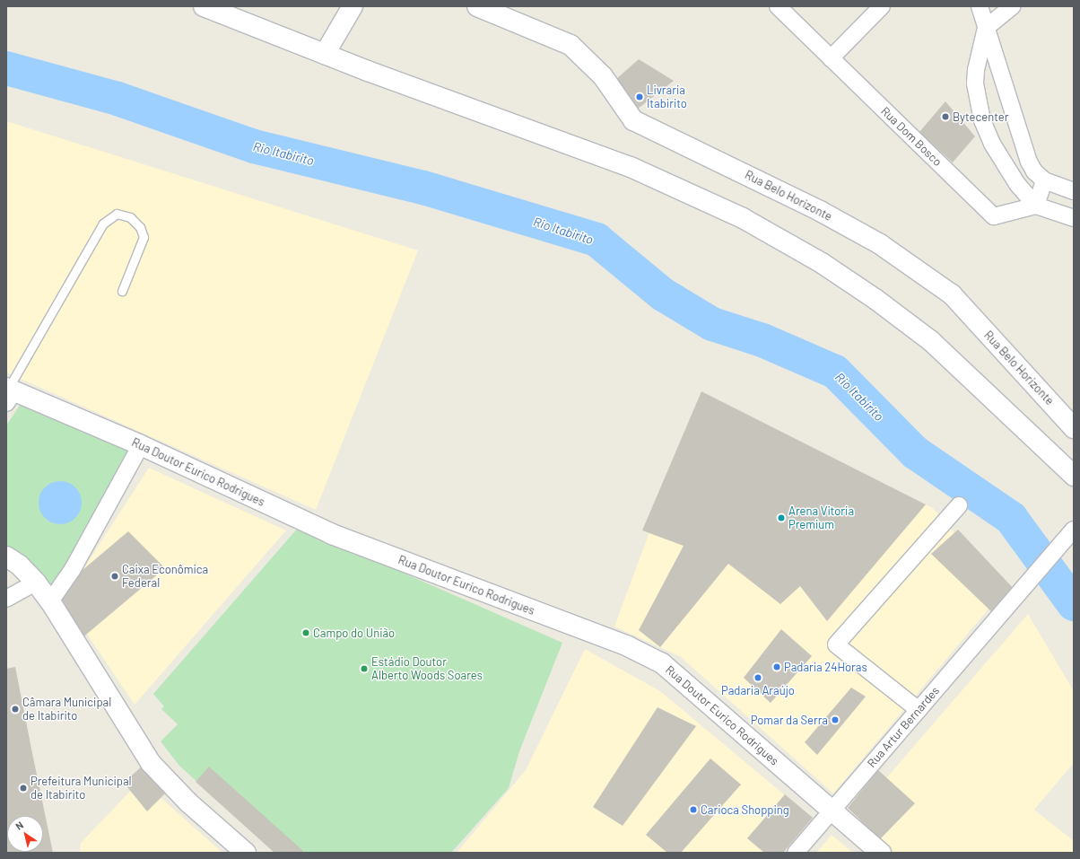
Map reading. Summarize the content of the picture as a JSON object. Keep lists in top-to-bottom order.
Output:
{
  "streets": {
    "street": [
      "Rua Dom Bosco",
      "Rua Belo Horizonte",
      "Rua Doutor Eurico Rodrigues",
      "Rua Artur Bernardes"
    ]
  },
  "crossings": [
    ["Rua Doutor Eurico Rodrigues", "Rua Artur Bernardes"]
  ],
  "water": ["Rio Itabirito"],
  "places": [
    "Livraria Itabirito",
    "Bytecenter",
    "Arena Vitoria Premium",
    "Caixa Econômica Federal",
    "Campo do União",
    "Padaria 24Horas",
    "Estádio Doutor Alberto Woods Soares",
    "Padaria Araújo",
    "Câmara Municipal de Itabirito",
    "Pomar da Serra",
    "Prefeitura Municipal de Itabirito",
    "Carioca Shopping"
  ],
  "north": "top left"
}
